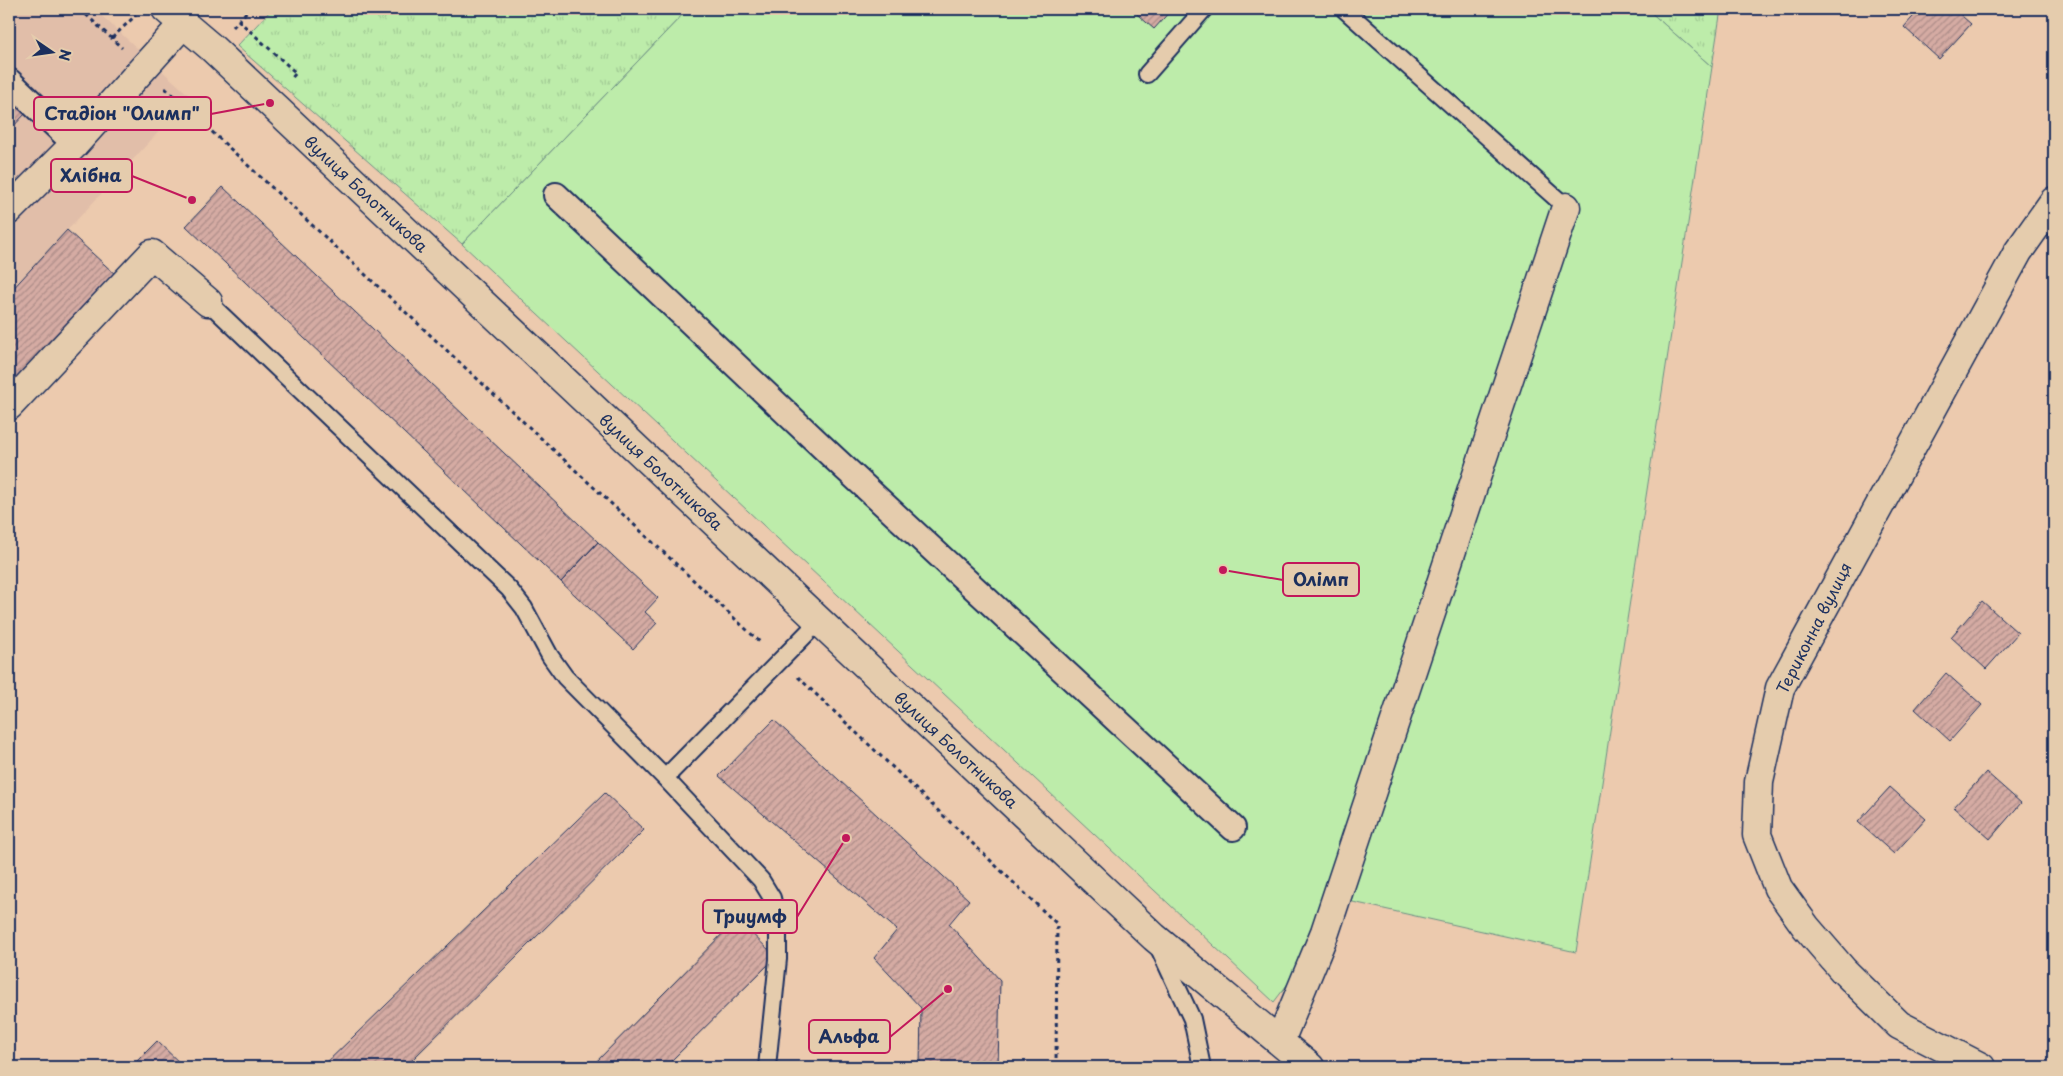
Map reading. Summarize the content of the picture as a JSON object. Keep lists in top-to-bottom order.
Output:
{
  "streets": {
    "street": ["вулиця Болотникова", "Териконна вулиця"]
  },
  "places": [
    "Стадіон \"Олимп\"",
    "Хлібна",
    "Олімп",
    "Триумф",
    "Альфа"
  ],
  "north": "right"
}
